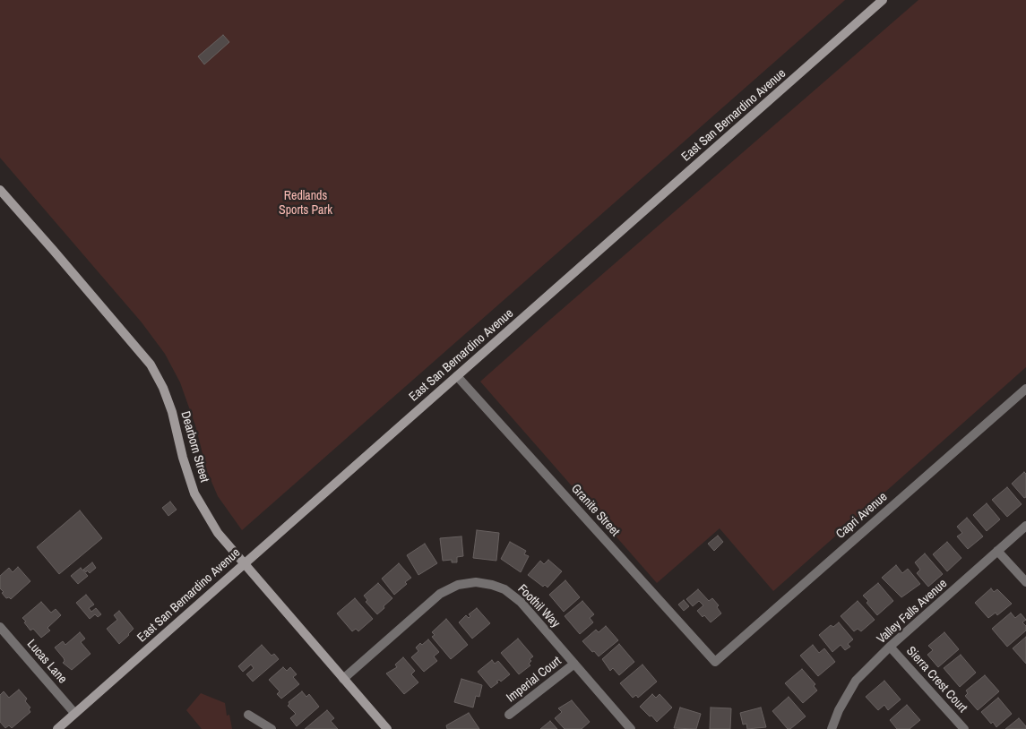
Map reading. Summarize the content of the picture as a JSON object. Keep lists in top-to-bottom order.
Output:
{
  "streets": {
    "street": [
      "East San Bernardino Avenue",
      "Dearborn Street",
      "Granite Street",
      "Capri Avenue",
      "Foothil Way",
      "Valley Falls Avenue",
      "Lucas Lane",
      "Imperial Court",
      "Sierra Crest Court"
    ]
  },
  "crossings": [
    ["East San Bernardino Avenue", "Dearborn Street"],
    ["East San Bernardino Avenue", "Granite Street"],
    ["East San Bernardino Avenue", "Lucas Lane"],
    ["Dearborn Street", "Foothil Way"],
    ["Granite Street", "Capri Avenue"],
    ["Foothil Way", "Imperial Court"],
    ["Valley Falls Avenue", "Sierra Crest Court"]
  ],
  "parks": ["Redlands Sports Park"]
}
